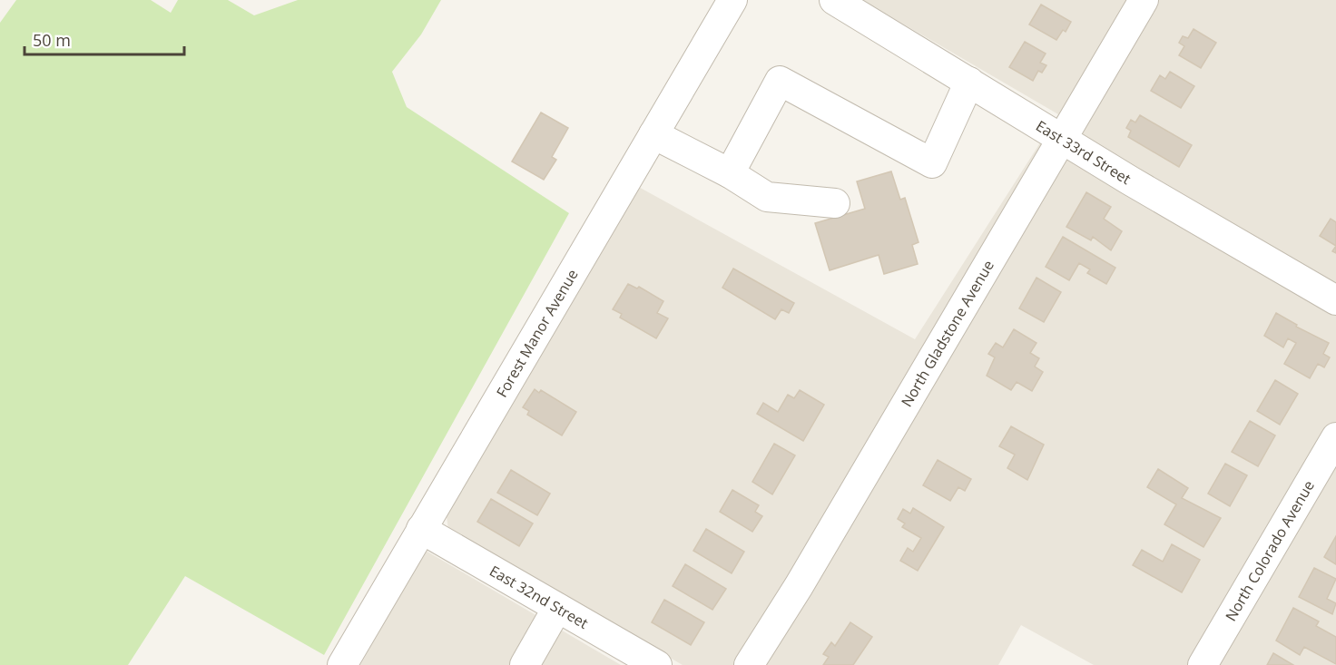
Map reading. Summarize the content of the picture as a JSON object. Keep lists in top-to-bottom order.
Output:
{
  "streets": {
    "street": [
      "East 33rd Street",
      "Forest Manor Avenue",
      "North Gladstone Avenue",
      "North Colorado Avenue",
      "East 32nd Street"
    ]
  },
  "crossings": [
    ["East 33rd Street", "North Gladstone Avenue"],
    ["Forest Manor Avenue", "East 32nd Street"]
  ],
  "scale_bar": "50 m"
}
